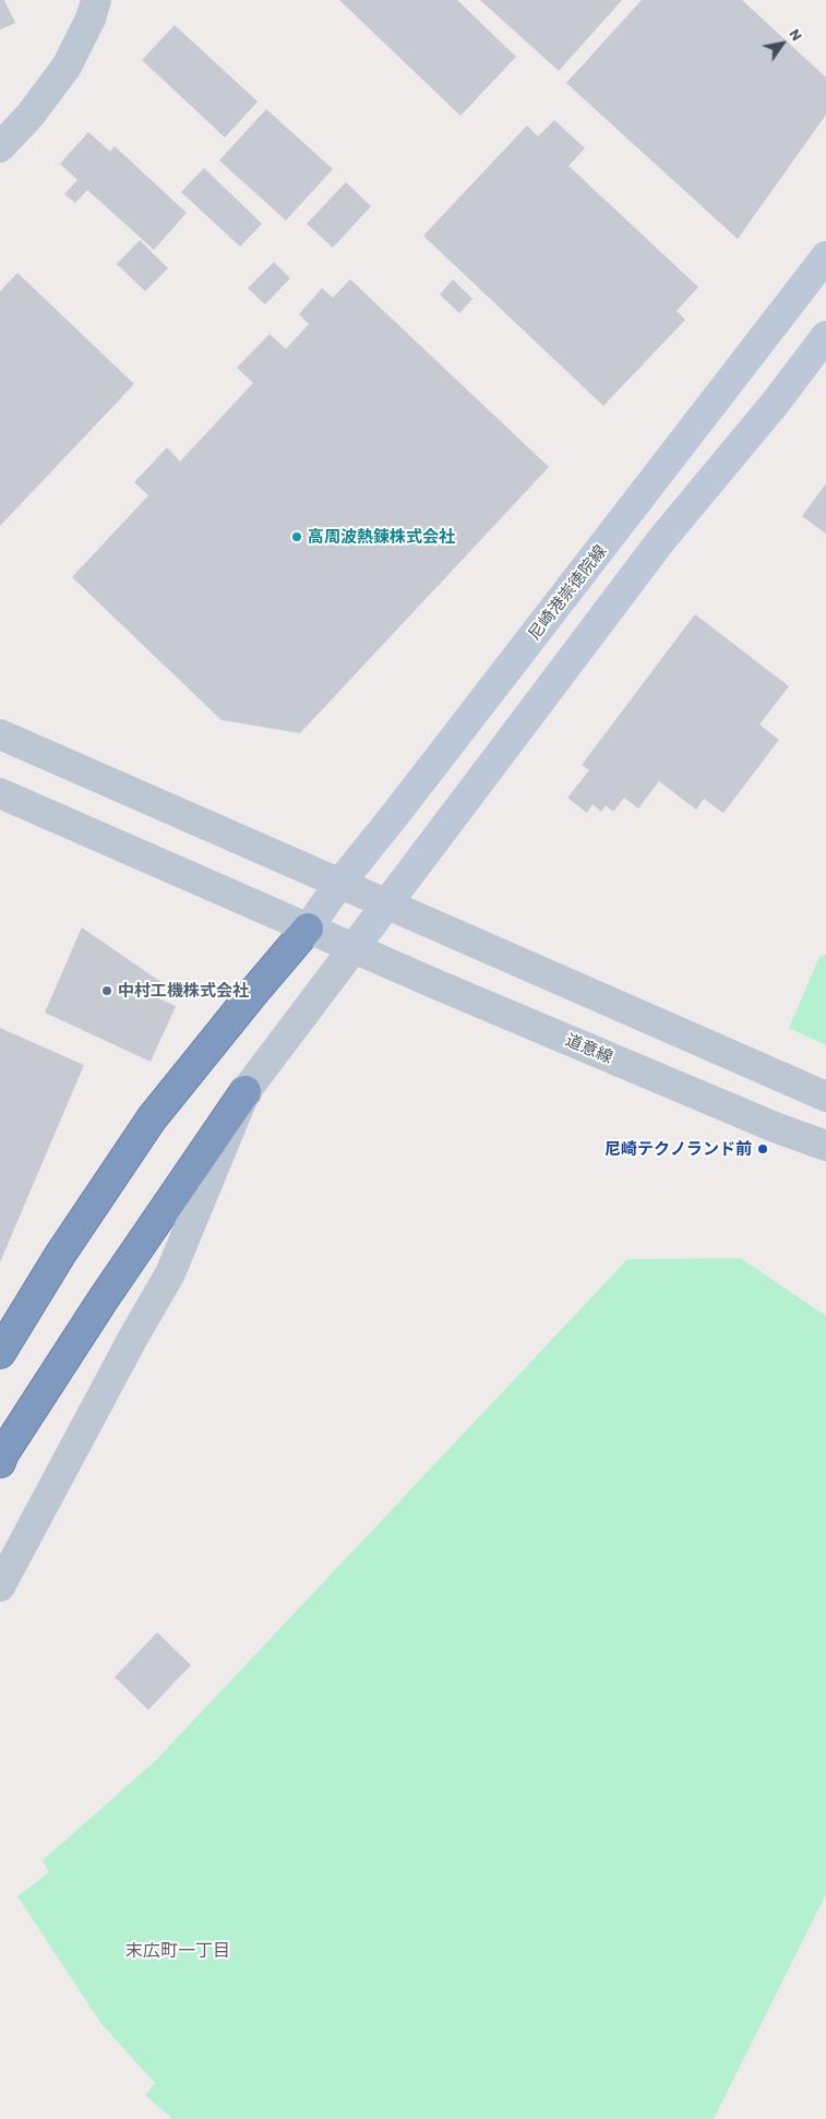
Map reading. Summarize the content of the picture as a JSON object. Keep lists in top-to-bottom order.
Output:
{
  "streets": {
    "main road": ["尼崎港崇徳院線"],
    "street": ["道意線"]
  },
  "crossings": [
    ["尼崎港崇徳院線", "道意線"]
  ],
  "districts": ["末広町一丁目"],
  "places": ["高周波熱錬株式会社", "中村工機株式会社", "尼崎テクノランド前"],
  "north": "top right"
}
